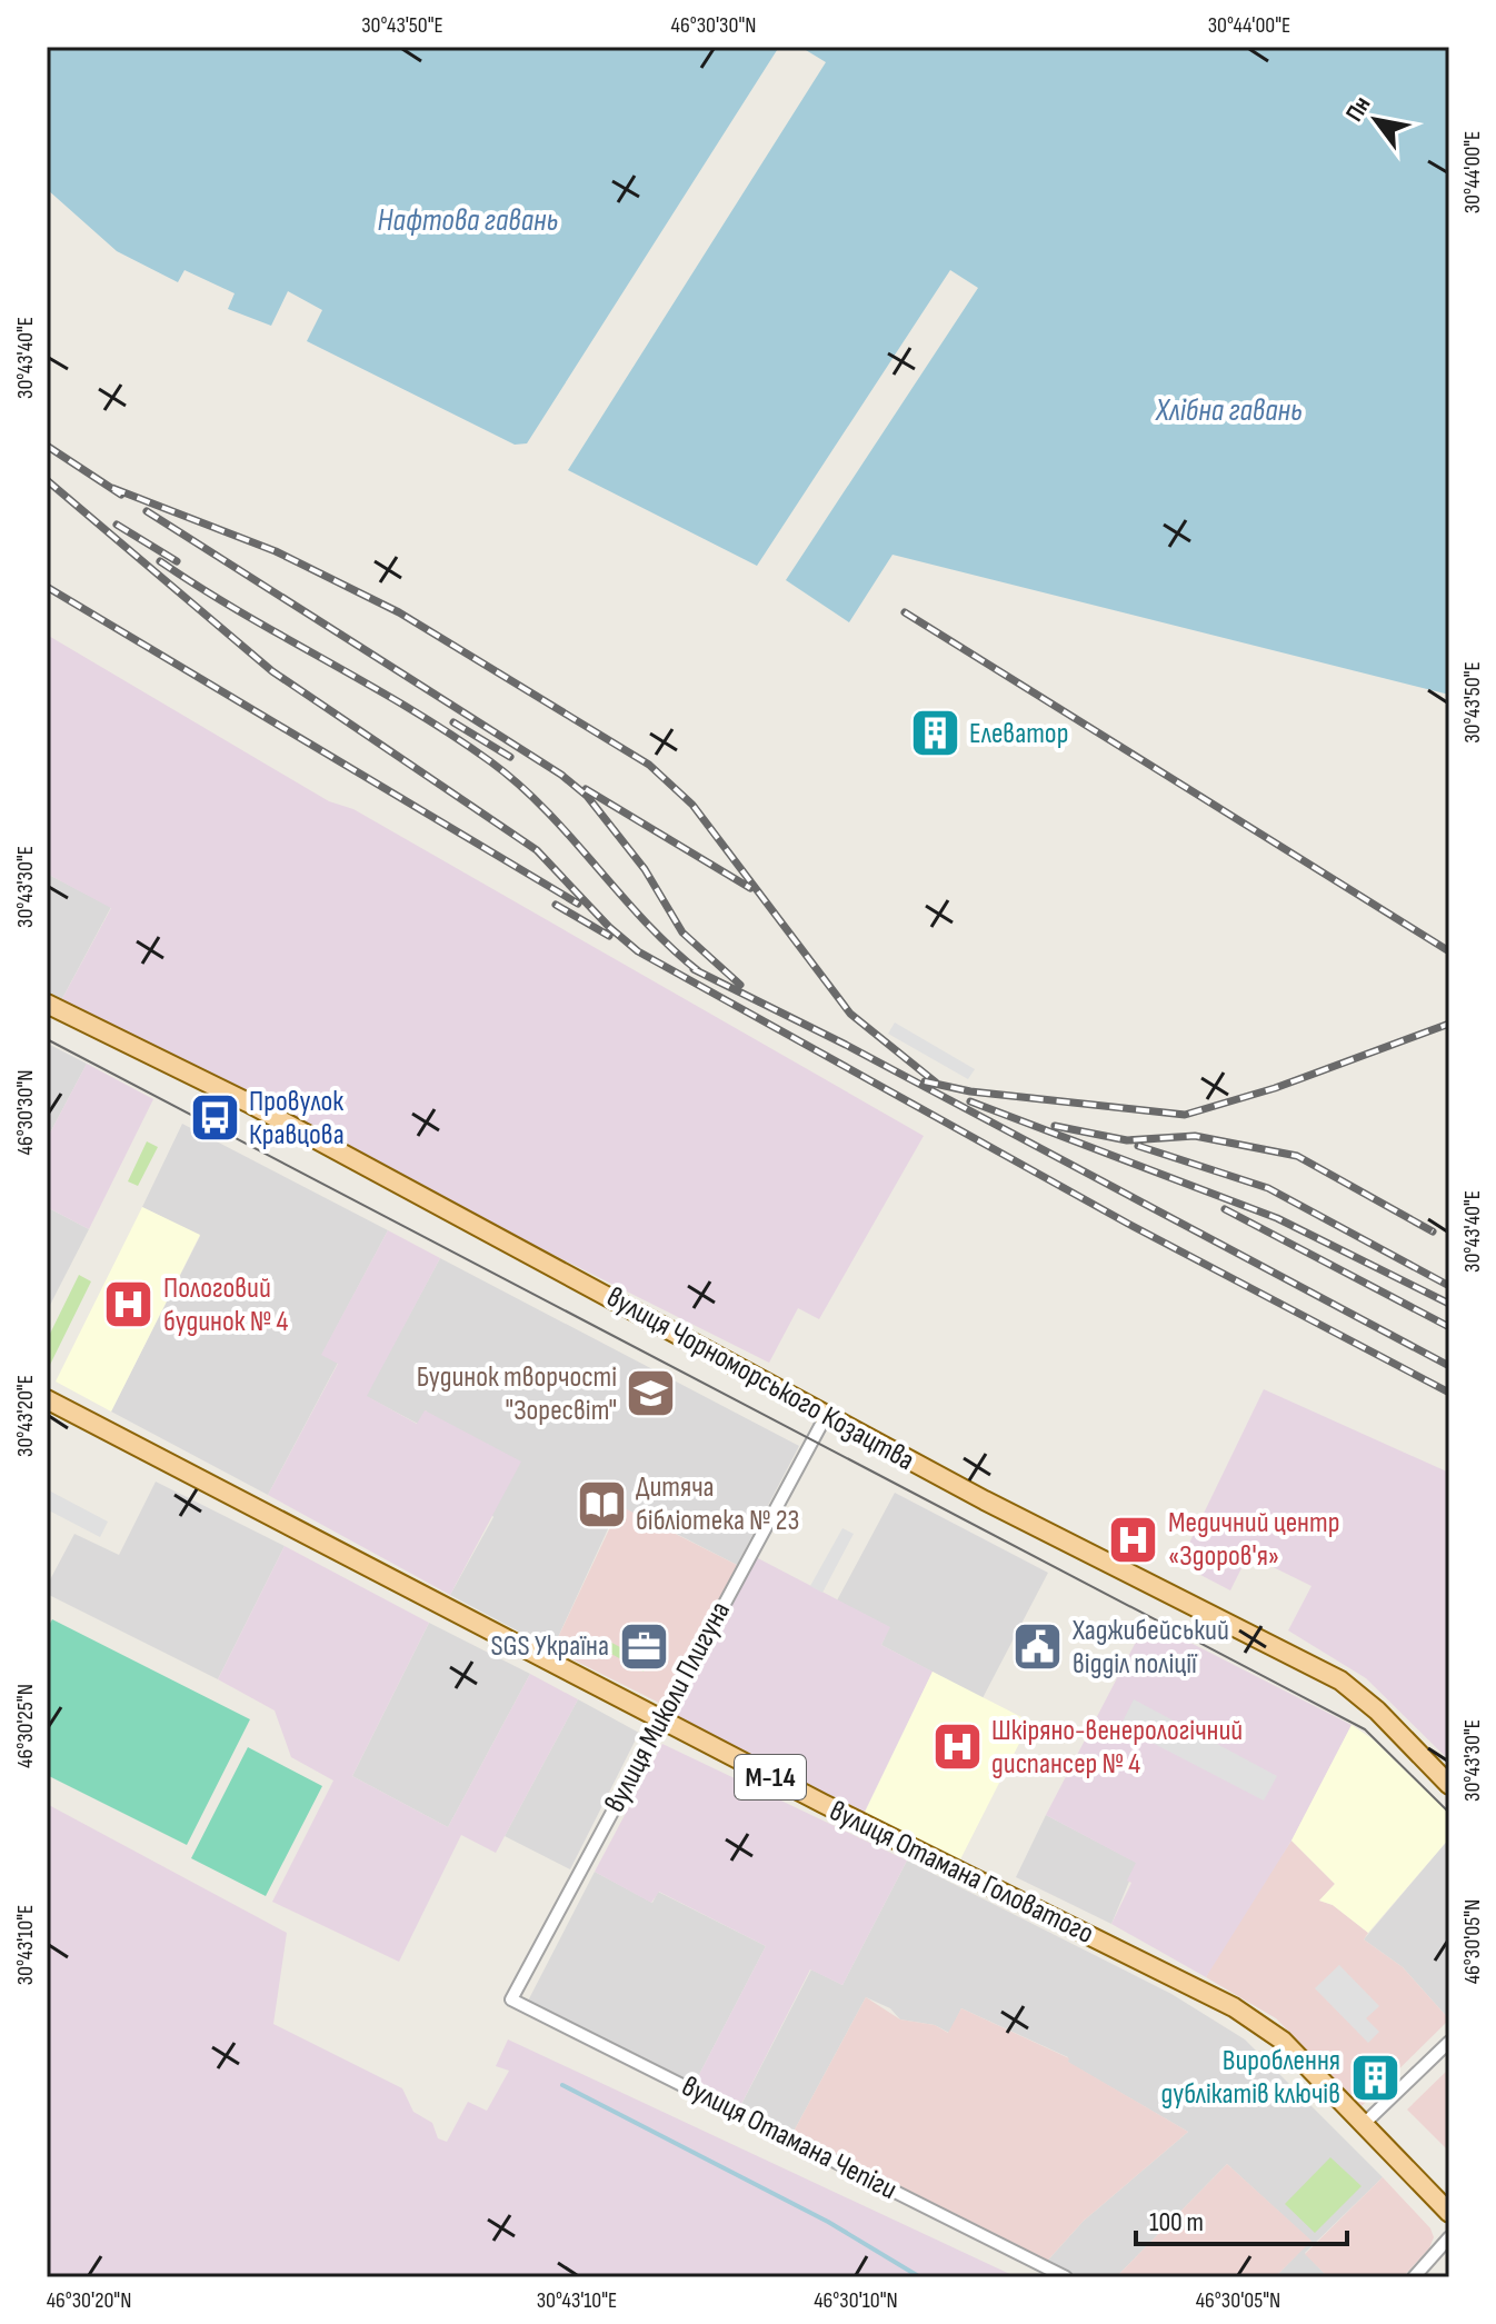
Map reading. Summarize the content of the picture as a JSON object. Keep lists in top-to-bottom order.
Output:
{
  "streets": {
    "main road": ["вулиця Чорноморського Козацтва", "М-14", "вулиця Отамана Головатого"],
    "street": ["вулиця Миколи Плигуна", "вулиця Отамана Чепіги"]
  },
  "crossings": [
    ["вулиця Чорноморського Козацтва", "вулиця Миколи Плигуна"],
    ["вулиця Миколи Плигуна", "вулиця Отамана Головатого"],
    ["вулиця Миколи Плигуна", "вулиця Отамана Чепіги"]
  ],
  "water": ["Нафтова гавань", "Хлібна гавань"],
  "places": {
    "building": ["Елеватор", "Вироблення дублікатів ключів"],
    "bus stop": ["Провулок Кравцова"],
    "hospital": ["Пологовий будинок № 4", "Медичний центр «Здоров'я»", "Шкіряно-венерологічний диспансер № 4"],
    "school or university": ["Будинок творчості \"Зоресвіт\""],
    "library": ["Дитяча бібліотека № 23"],
    "office": ["SGS Україна"],
    "public building": ["Хаджибейський відділ поліції"]
  },
  "scale_bar": "100 m",
  "north": "top left",
  "coordinates": [
    "30°43'50\"E",
    "46°30'30\"N",
    "30°44'00\"E",
    "30°43'40\"E",
    "30°43'30\"E",
    "30°43'20\"E",
    "46°30'25\"N",
    "46°30'05\"N",
    "30°43'10\"E",
    "46°30'20\"N",
    "46°30'10\"N"
  ]
}
